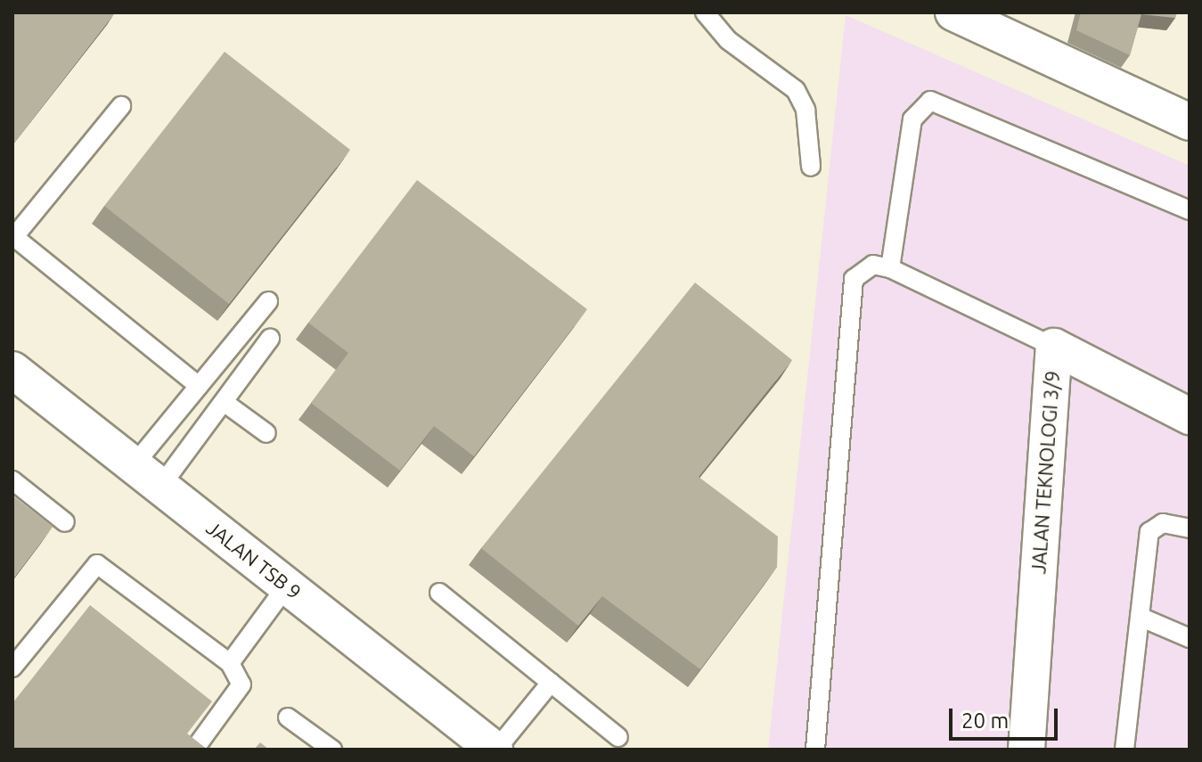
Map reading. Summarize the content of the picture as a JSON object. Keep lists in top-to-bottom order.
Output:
{
  "streets": {
    "street": ["JALAN TEKNOLOGI 3/9", "JALAN TSB 9"]
  },
  "scale_bar": "20 m"
}
